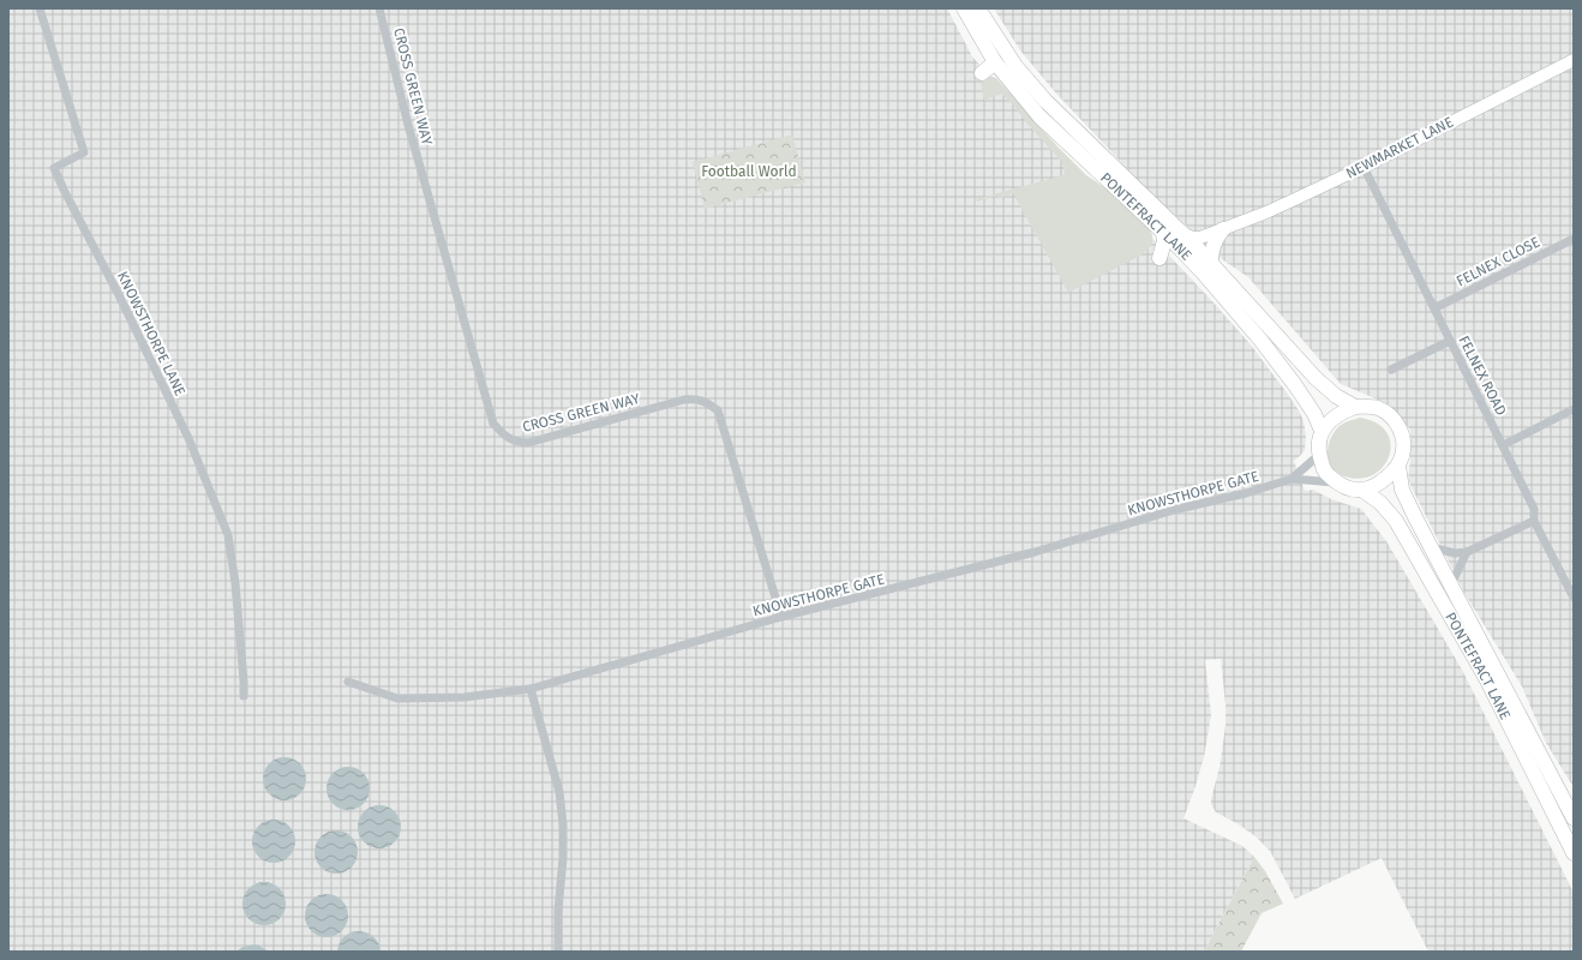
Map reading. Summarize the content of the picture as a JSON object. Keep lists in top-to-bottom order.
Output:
{
  "streets": {
    "highway": ["PONTEFRACT LANE"],
    "street": [
      "CROSS GREEN WAY",
      "NEWMARKET LANE",
      "FELNEX CLOSE",
      "KNOWSTHORPE LANE",
      "FELNEX ROAD",
      "KNOWSTHORPE GATE"
    ]
  },
  "crossings": [
    ["CROSS GREEN WAY", "KNOWSTHORPE GATE"],
    ["NEWMARKET LANE", "PONTEFRACT LANE"],
    ["NEWMARKET LANE", "FELNEX ROAD"],
    ["PONTEFRACT LANE", "KNOWSTHORPE GATE"],
    ["FELNEX CLOSE", "FELNEX ROAD"]
  ],
  "parks": ["Football World"]
}
